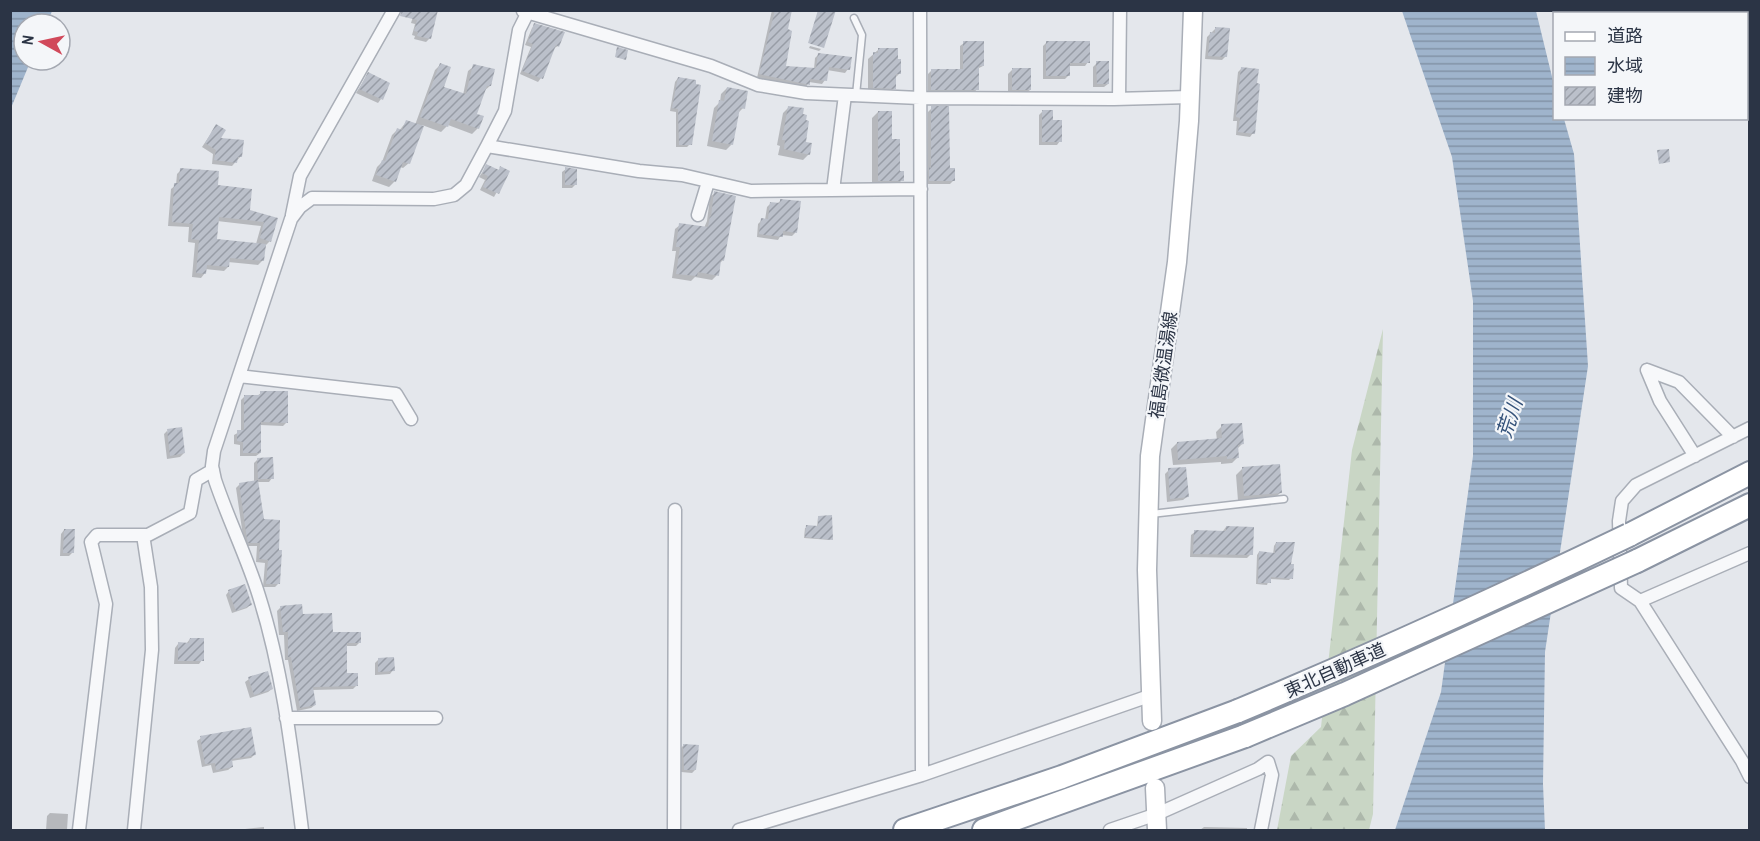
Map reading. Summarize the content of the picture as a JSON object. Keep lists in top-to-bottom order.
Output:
{
  "streets": {
    "highway": ["東北自動車道"],
    "main road": ["福島微温湯線"]
  },
  "water": ["荒川"],
  "legend": ["道路", "水域", "建物"],
  "north": "left"
}
